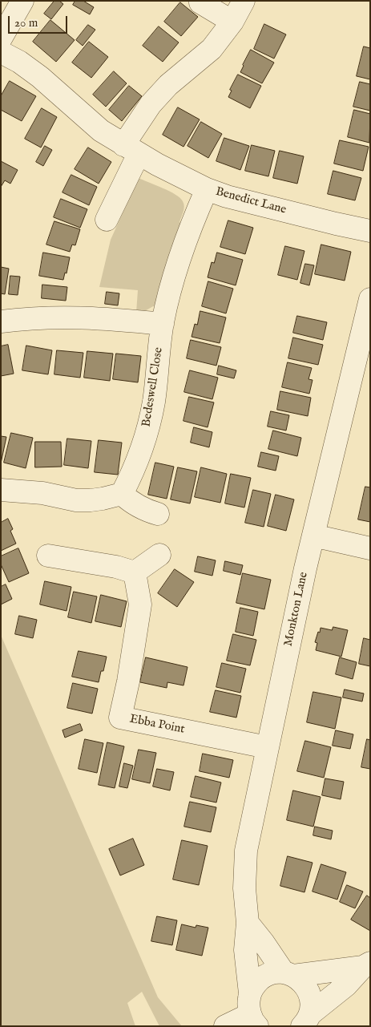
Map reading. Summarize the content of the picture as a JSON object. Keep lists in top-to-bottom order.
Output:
{
  "streets": {
    "street": [
      "Benedict Lane",
      "Bedeswell Close",
      "Monkton Lane",
      "Ebba Point"
    ]
  },
  "crossings": [
    ["Benedict Lane", "Bedeswell Close"],
    ["Monkton Lane", "Ebba Point"]
  ],
  "scale_bar": "20 m"
}
